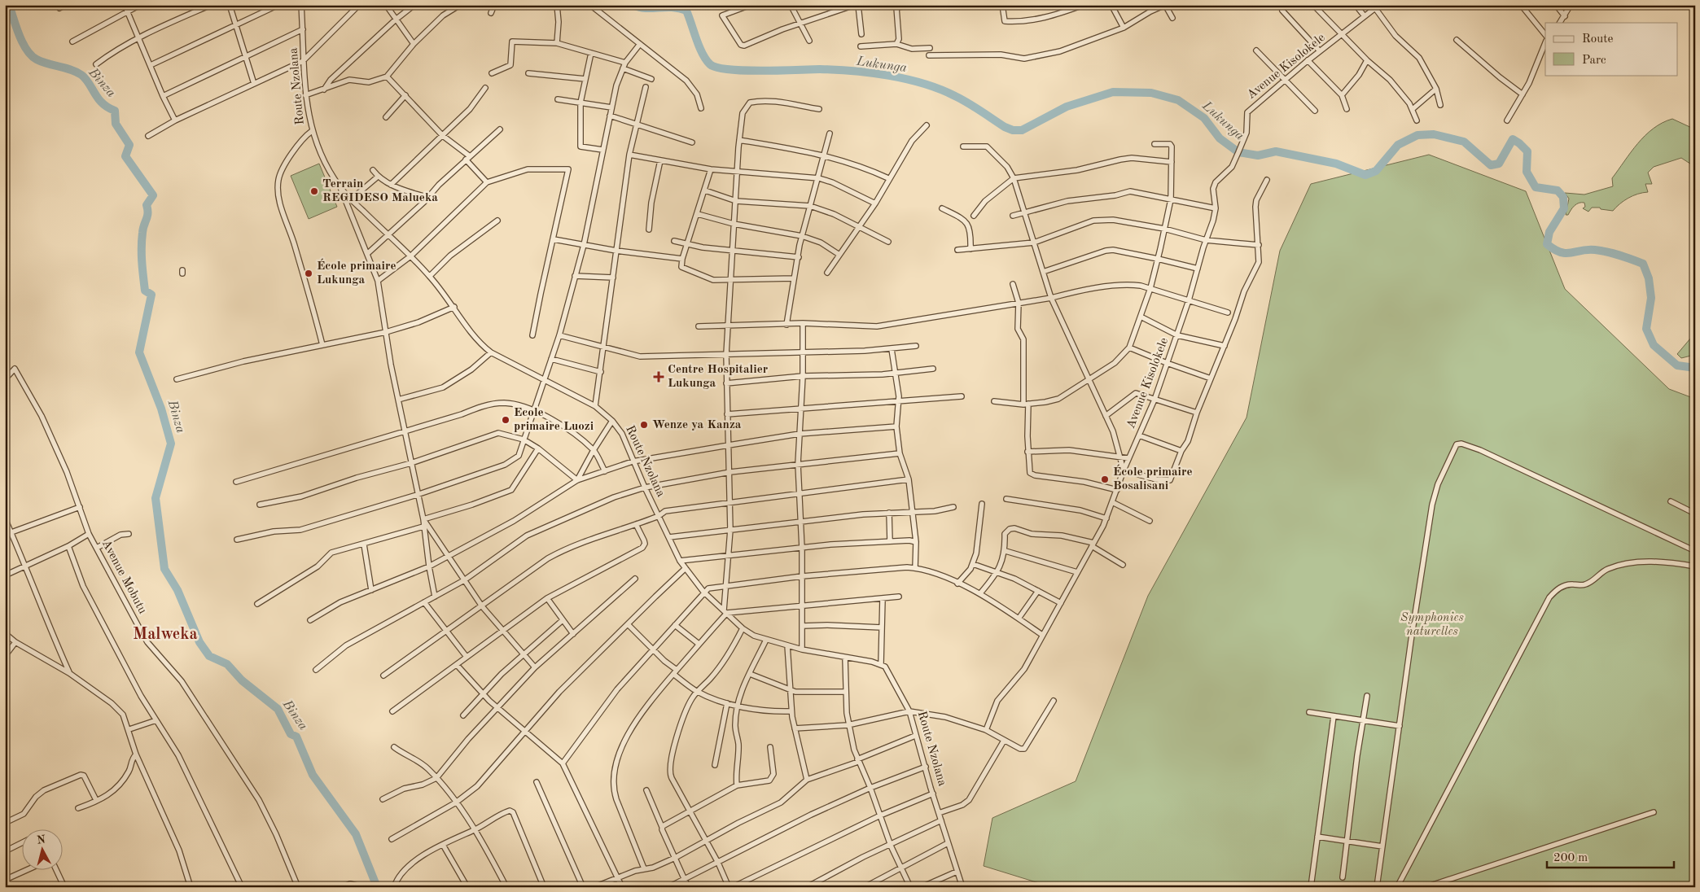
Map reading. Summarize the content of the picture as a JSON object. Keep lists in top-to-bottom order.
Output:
{
  "streets": {
    "street": ["Avenue Kisolokele", "Route Nzolana", "Avenue Mobutu"]
  },
  "districts": ["Malweka"],
  "water": ["Lukunga", "Binza"],
  "parks": ["Symphonies naturelles"],
  "places": {
    "other": [
      "Terrain REGIDESO Malueka",
      "École primaire Lukunga",
      "Ecole primaire Luozi",
      "Wenze ya Kanza",
      "École primaire Bosalisani"
    ],
    "health": ["Centre Hospitalier Lukunga"]
  },
  "legend": ["Route", "Parc"],
  "scale_bar": "200 m",
  "north": "top"
}
